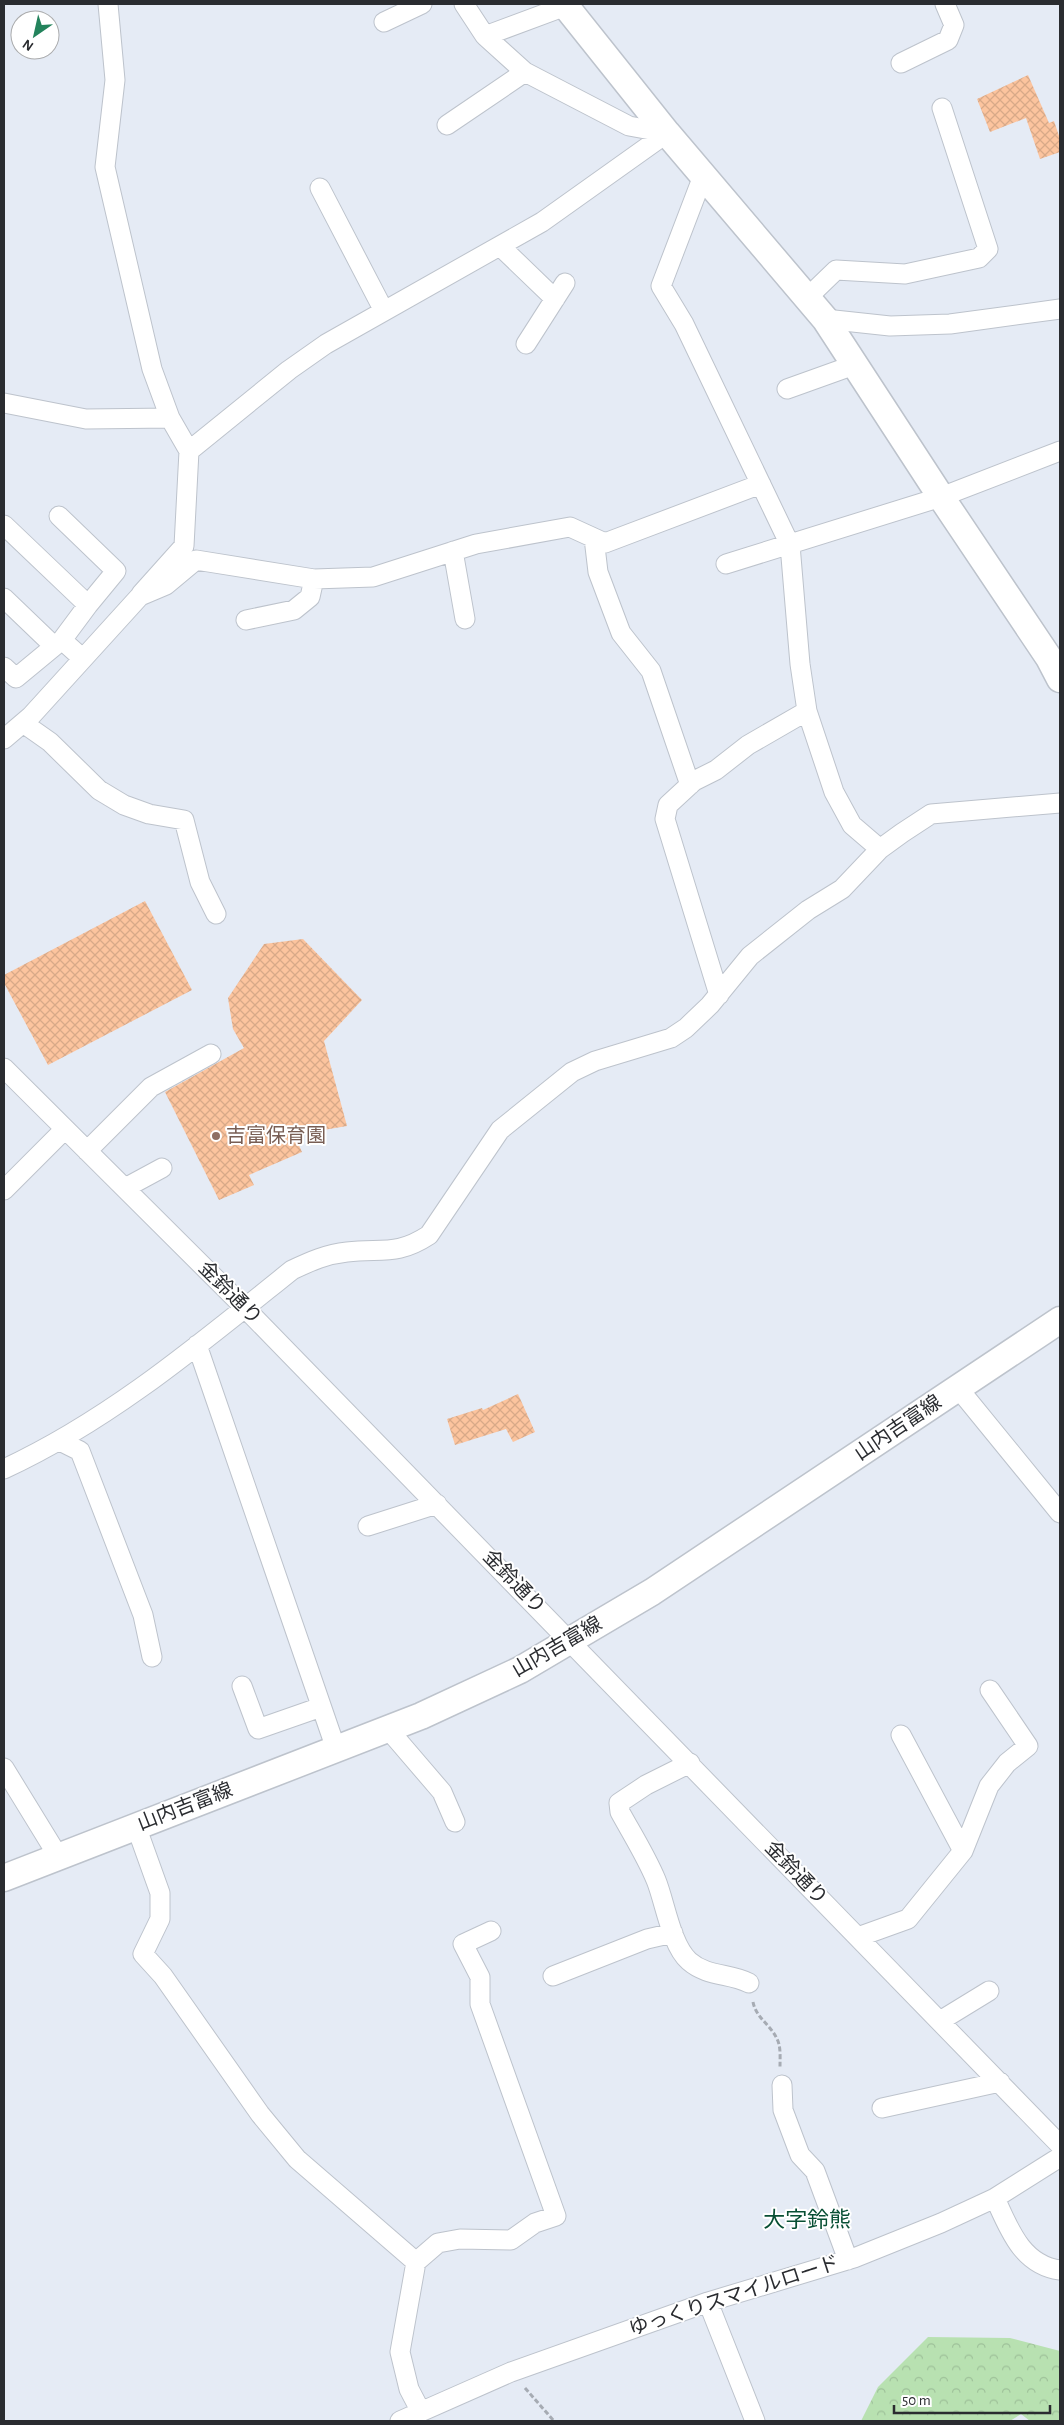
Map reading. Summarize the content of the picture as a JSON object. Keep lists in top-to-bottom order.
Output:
{
  "streets": {
    "main road": ["山内吉富線"],
    "street": ["金鈴通り", "ゆっくりスマイルロード"]
  },
  "crossings": [
    ["金鈴通り", "山内吉富線"]
  ],
  "districts": ["大字鈴熊"],
  "places": ["吉富保育園"],
  "scale_bar": "50 m",
  "north": "bottom left"
}
